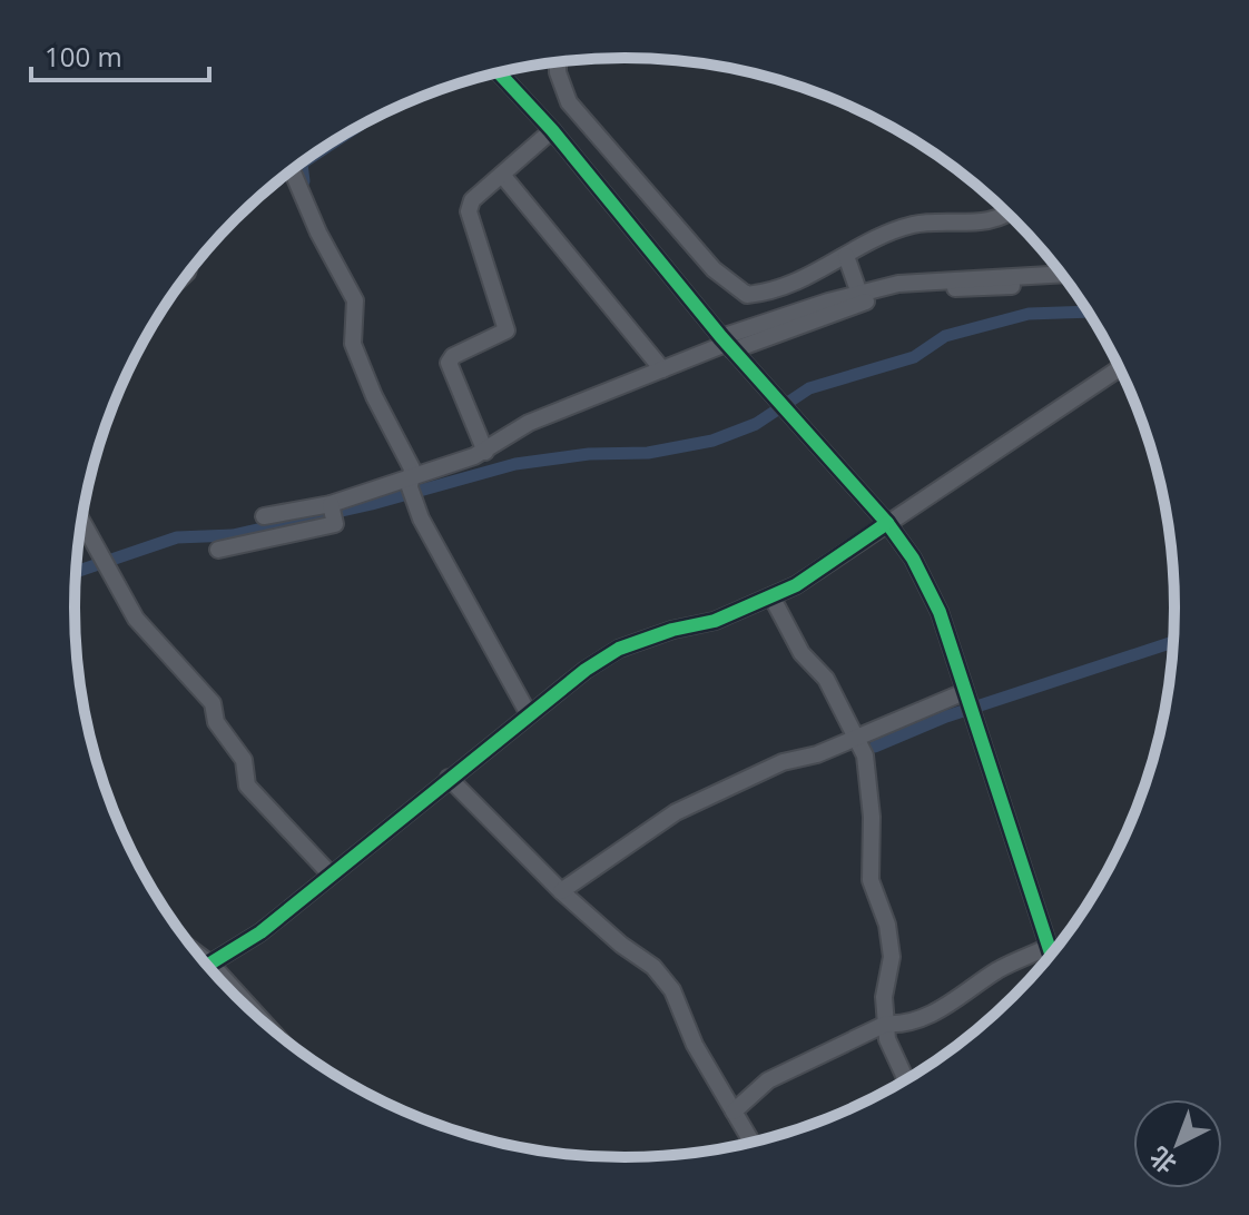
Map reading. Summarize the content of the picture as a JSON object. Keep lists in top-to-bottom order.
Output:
{
  "scale_bar": "100 m",
  "north": "bottom left"
}
